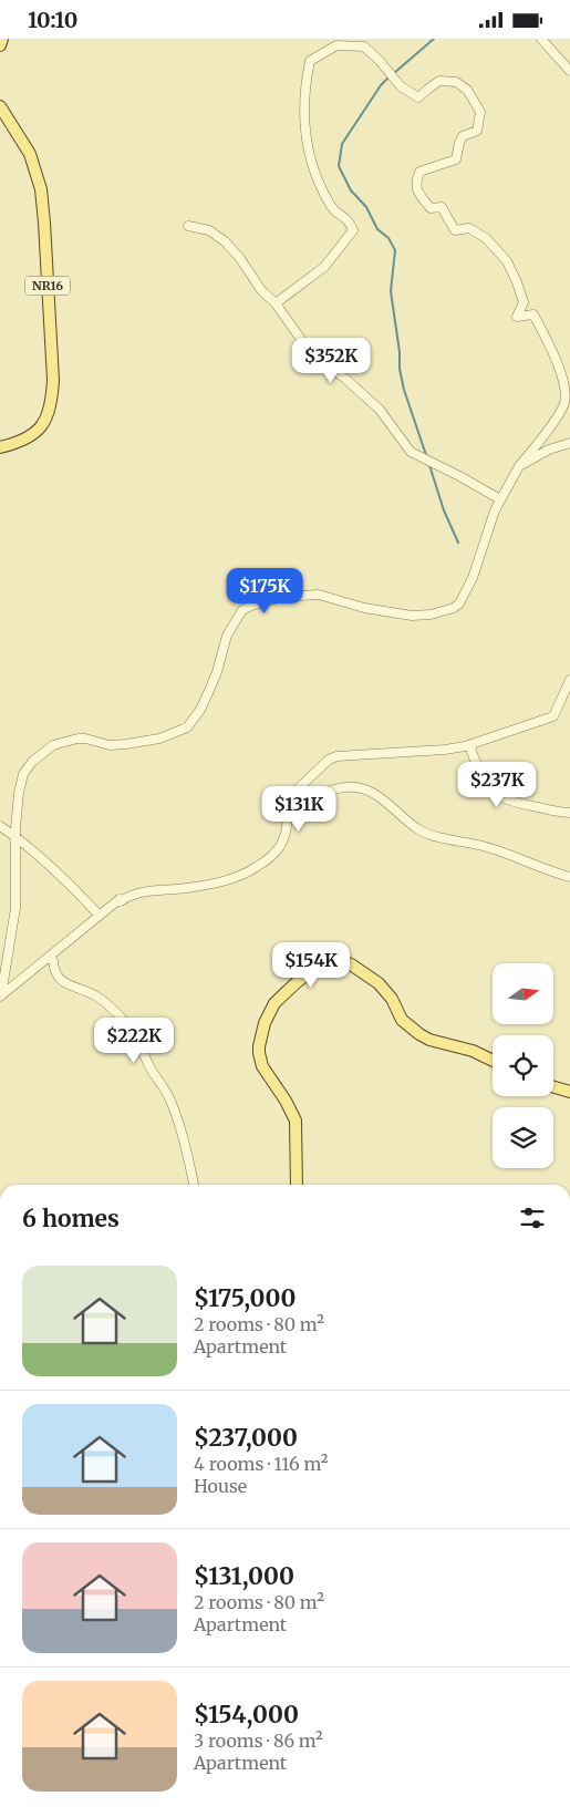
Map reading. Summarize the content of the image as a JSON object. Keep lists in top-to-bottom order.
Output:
{
  "streets": {
    "main road": ["NR16"]
  },
  "north": "right",
  "page": {
    "status": "10:10",
    "price": [
      "$352K",
      "$175K",
      "$237K",
      "$131K",
      "$154K",
      "$222K"
    ],
    "heading": "6 homes",
    "list": [
      {
        "name": "$175,000",
        "note": "2 rooms · 80 m² · Apartment"
      },
      {
        "name": "$237,000",
        "note": "4 rooms · 116 m² · House"
      },
      {
        "name": "$131,000",
        "note": "2 rooms · 80 m² · Apartment"
      },
      {
        "name": "$154,000",
        "note": "3 rooms · 86 m² · Apartment"
      }
    ]
  }
}
